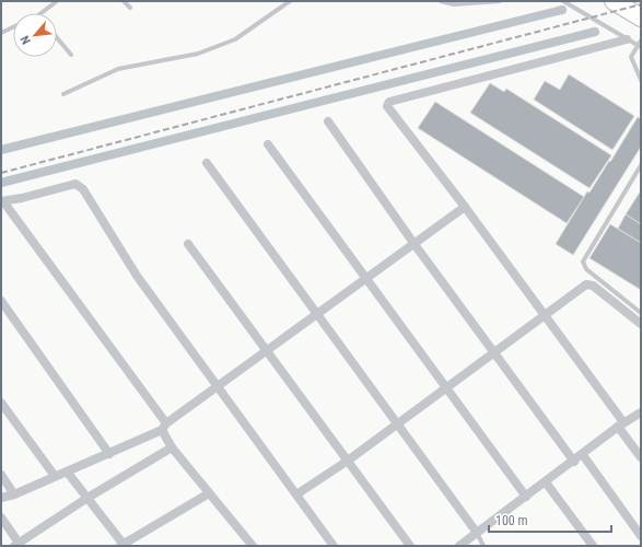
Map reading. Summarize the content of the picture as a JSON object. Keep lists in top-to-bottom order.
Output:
{
  "scale_bar": "100 m",
  "north": "bottom left"
}
